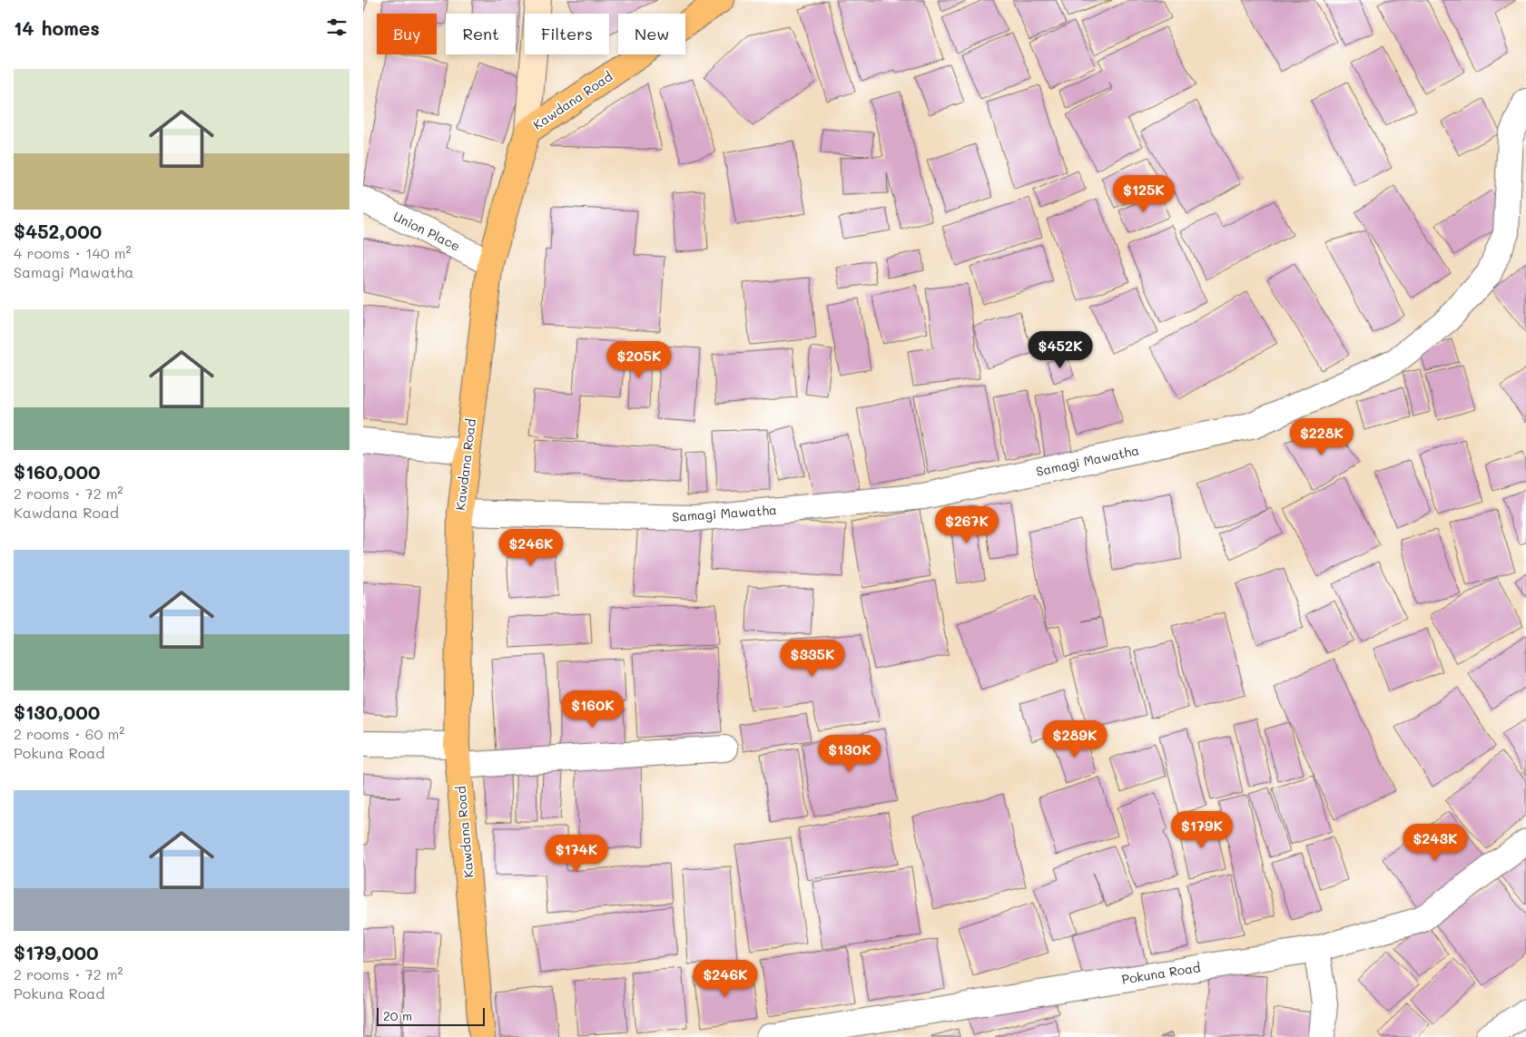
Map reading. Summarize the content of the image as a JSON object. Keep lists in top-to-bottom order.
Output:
{
  "streets": {
    "main road": ["Kawdana Road"],
    "street": ["Union Place", "Samagi Mawatha", "Pokuna Road"]
  },
  "crossings": [
    ["Kawdana Road", "Union Place"],
    ["Kawdana Road", "Samagi Mawatha"]
  ],
  "scale_bar": "20 m",
  "page": {
    "heading": "14 homes",
    "chip": [
      "Buy",
      "Rent",
      "Filters",
      "New"
    ],
    "list": [
      {
        "name": "$452,000",
        "note": "4 rooms · 140 m² · Samagi Mawatha"
      },
      {
        "name": "$160,000",
        "note": "2 rooms · 72 m² · Kawdana Road"
      },
      {
        "name": "$130,000",
        "note": "2 rooms · 60 m² · Pokuna Road"
      },
      {
        "name": "$179,000",
        "note": "2 rooms · 72 m² · Pokuna Road"
      }
    ],
    "price": [
      "$125K",
      "$452K",
      "$205K",
      "$228K",
      "$267K",
      "$246K",
      "$335K",
      "$160K",
      "$289K",
      "$130K",
      "$179K",
      "$243K",
      "$174K",
      "$246K"
    ],
    "scale": "20 m"
  }
}
